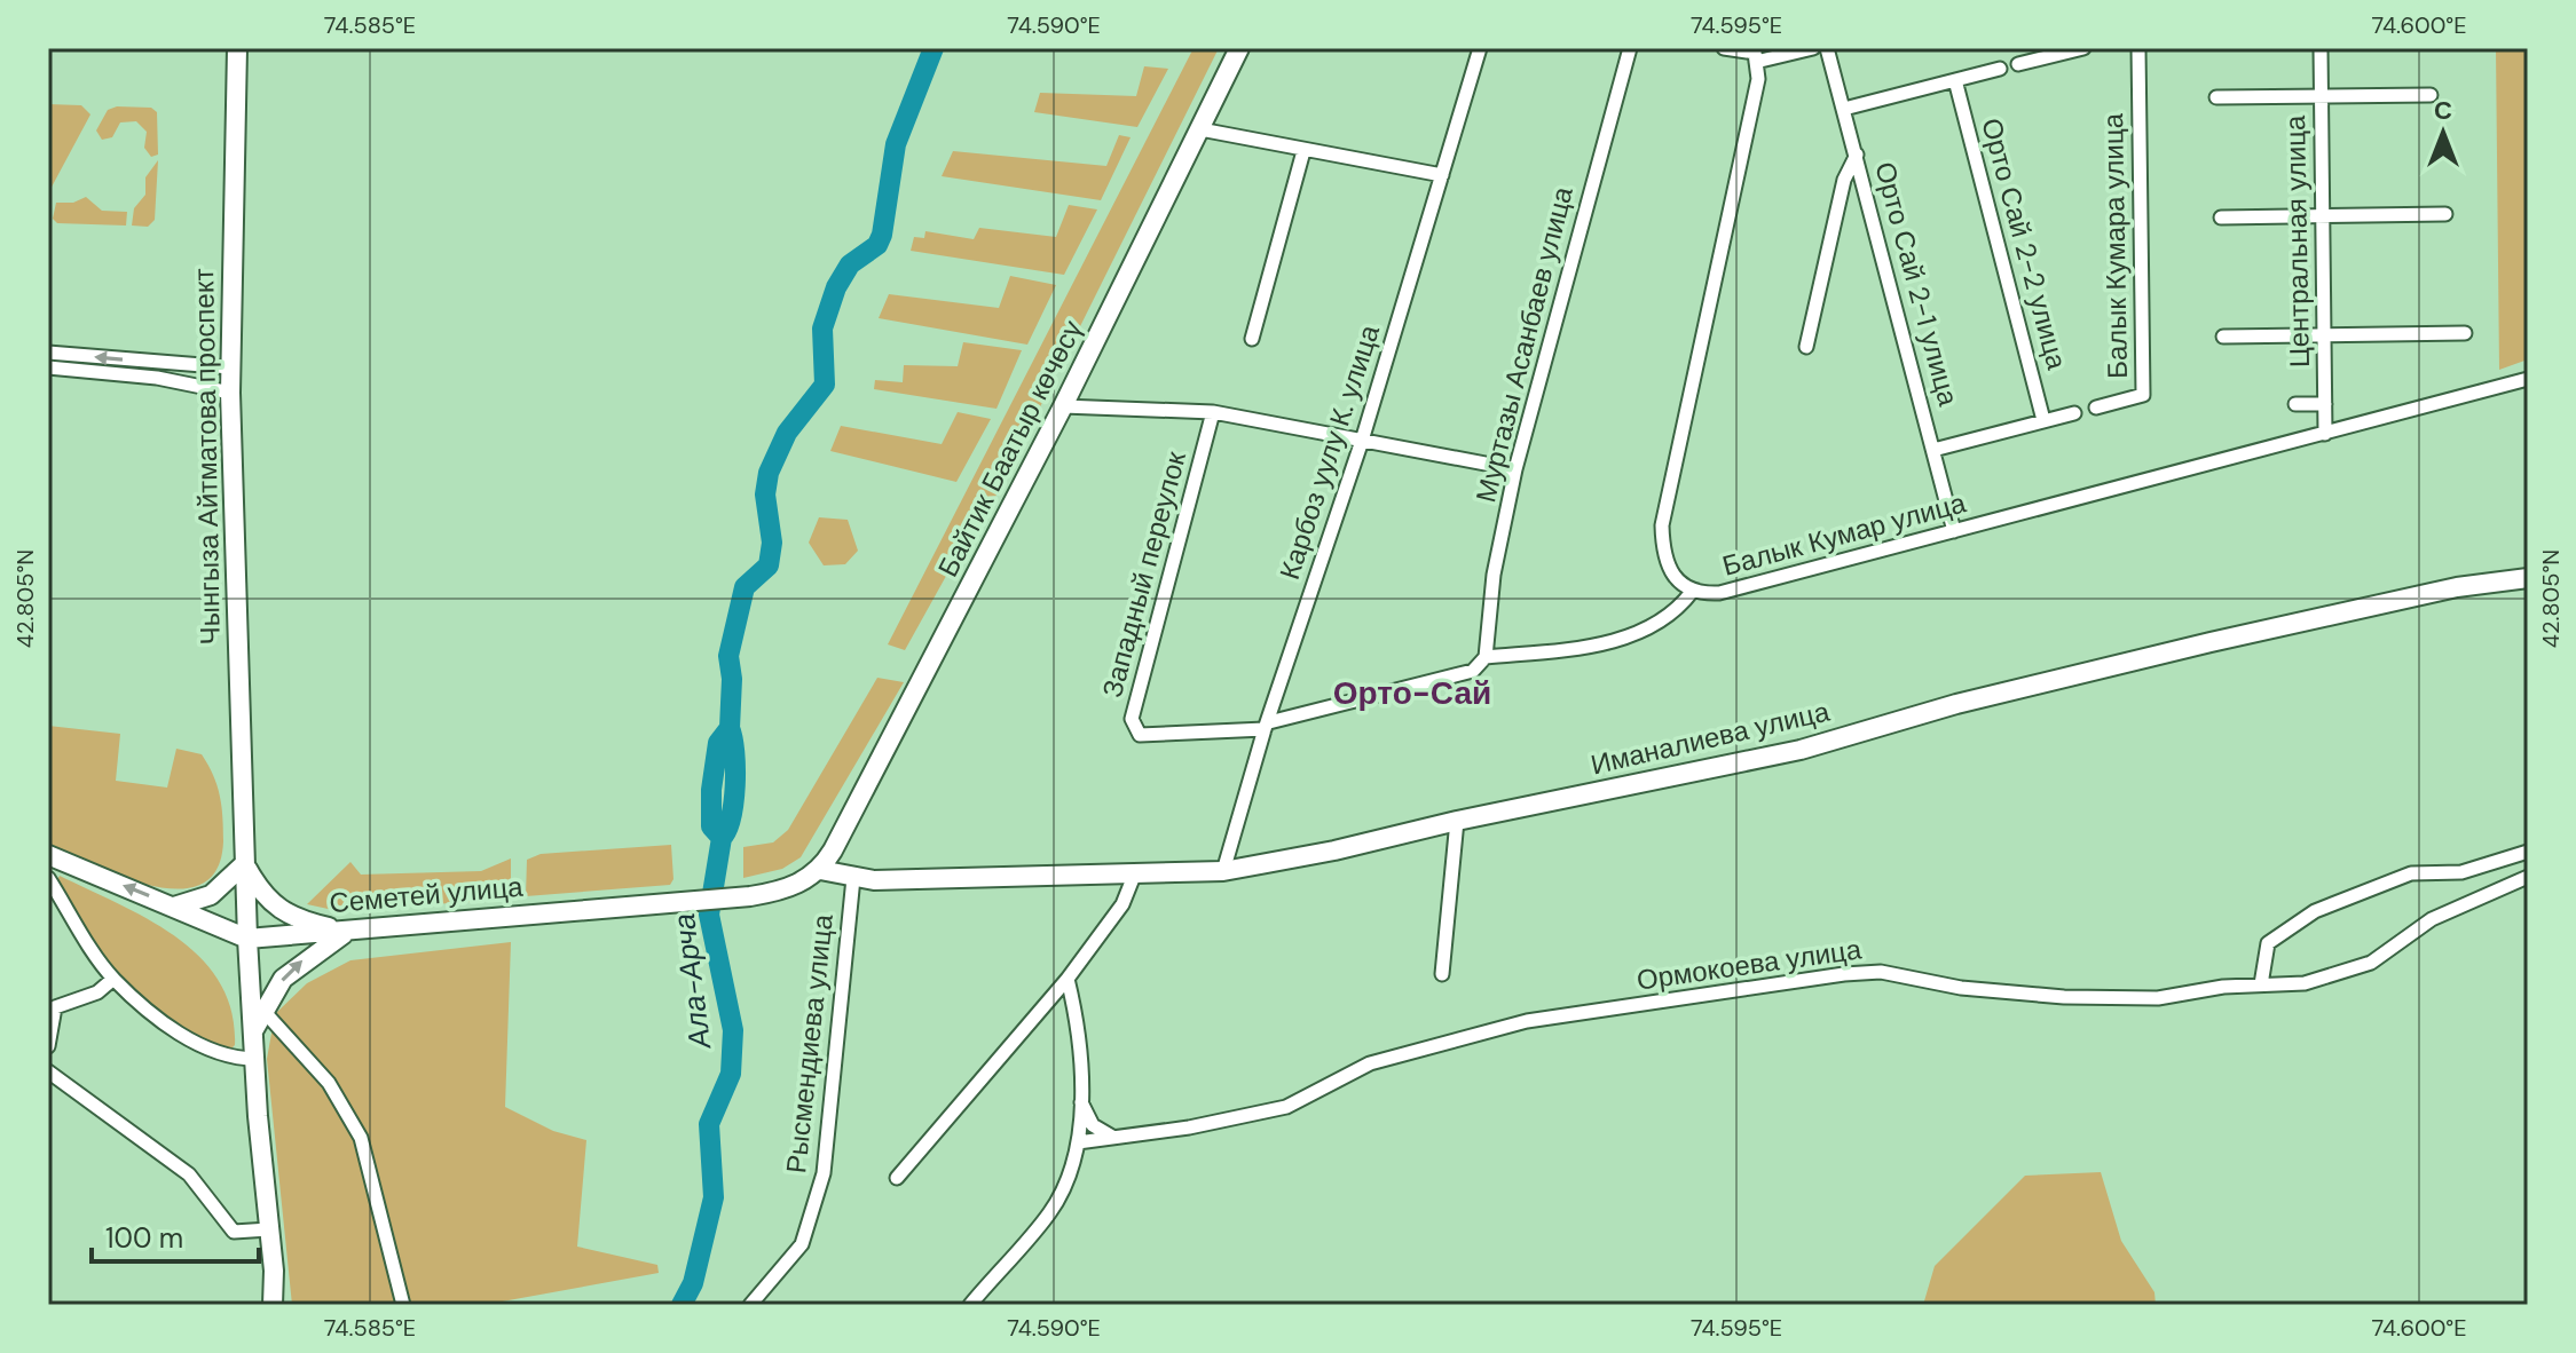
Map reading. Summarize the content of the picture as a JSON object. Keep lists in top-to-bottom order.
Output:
{
  "streets": {
    "main road": [
      "Байтик Баатыр көчөсү",
      "Чынгыза Айтматова проспект",
      "Иманалиева улица",
      "Семетей улица"
    ],
    "street": [
      "Центральная улица",
      "Орто Сай 2-2 улица",
      "Балык Кумара улица",
      "Орто Сай 2-1 улица",
      "Муртазы Асанбаев улица",
      "Карбоз уулу К. улица",
      "Балык Кумар улица",
      "Западный переулок",
      "Ормокоева улица",
      "Рысмендиева улица"
    ]
  },
  "crossings": [
    ["Центральная улица", "Балык Кумар улица"],
    ["Орто Сай 2-1 улица", "Балык Кумар улица"],
    ["Муртазы Асанбаев улица", "Западный переулок"],
    ["Байтик Баатыр көчөсү", "Западный переулок"],
    ["Байтик Баатыр көчөсү", "Иманалиева улица"],
    ["Байтик Баатыр көчөсү", "Семетей улица"],
    ["Карбоз уулу К. улица", "Западный переулок"],
    ["Карбоз уулу К. улица", "Иманалиева улица"],
    ["Чынгыза Айтматова проспект", "Семетей улица"],
    ["Иманалиева улица", "Семетей улица"],
    ["Иманалиева улица", "Рысмендиева улица"]
  ],
  "districts": ["Орто-Сай"],
  "water": ["Ала-Арча"],
  "scale_bar": "100 m",
  "north": "top",
  "coordinates": [
    "74.585°E",
    "74.590°E",
    "74.595°E",
    "74.600°E",
    "42.805°N"
  ]
}
